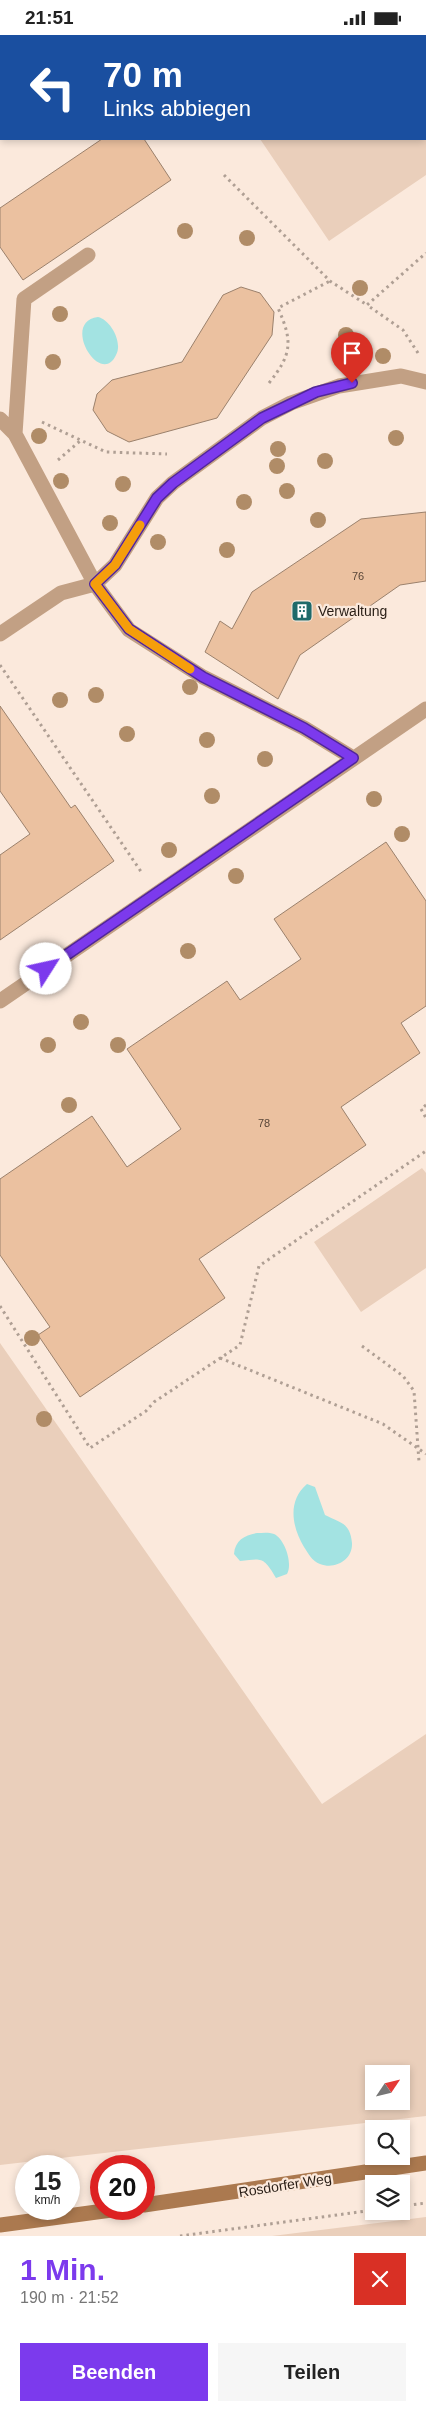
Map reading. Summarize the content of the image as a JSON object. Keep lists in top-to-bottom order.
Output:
{
  "streets": {
    "main road": ["Rosdorfer Weg"]
  },
  "places": {
    "building": ["Verwaltung"]
  },
  "house_numbers": ["76", "78"],
  "north": "top right",
  "page": {
    "status": "21:51",
    "turn": ["70 m", "Links abbiegen"],
    "speed": "15 km/h",
    "limit": "20",
    "heading": ["1 Min.", "190 m · 21:52"],
    "buttons": ["Beenden", "Teilen"]
  }
}
